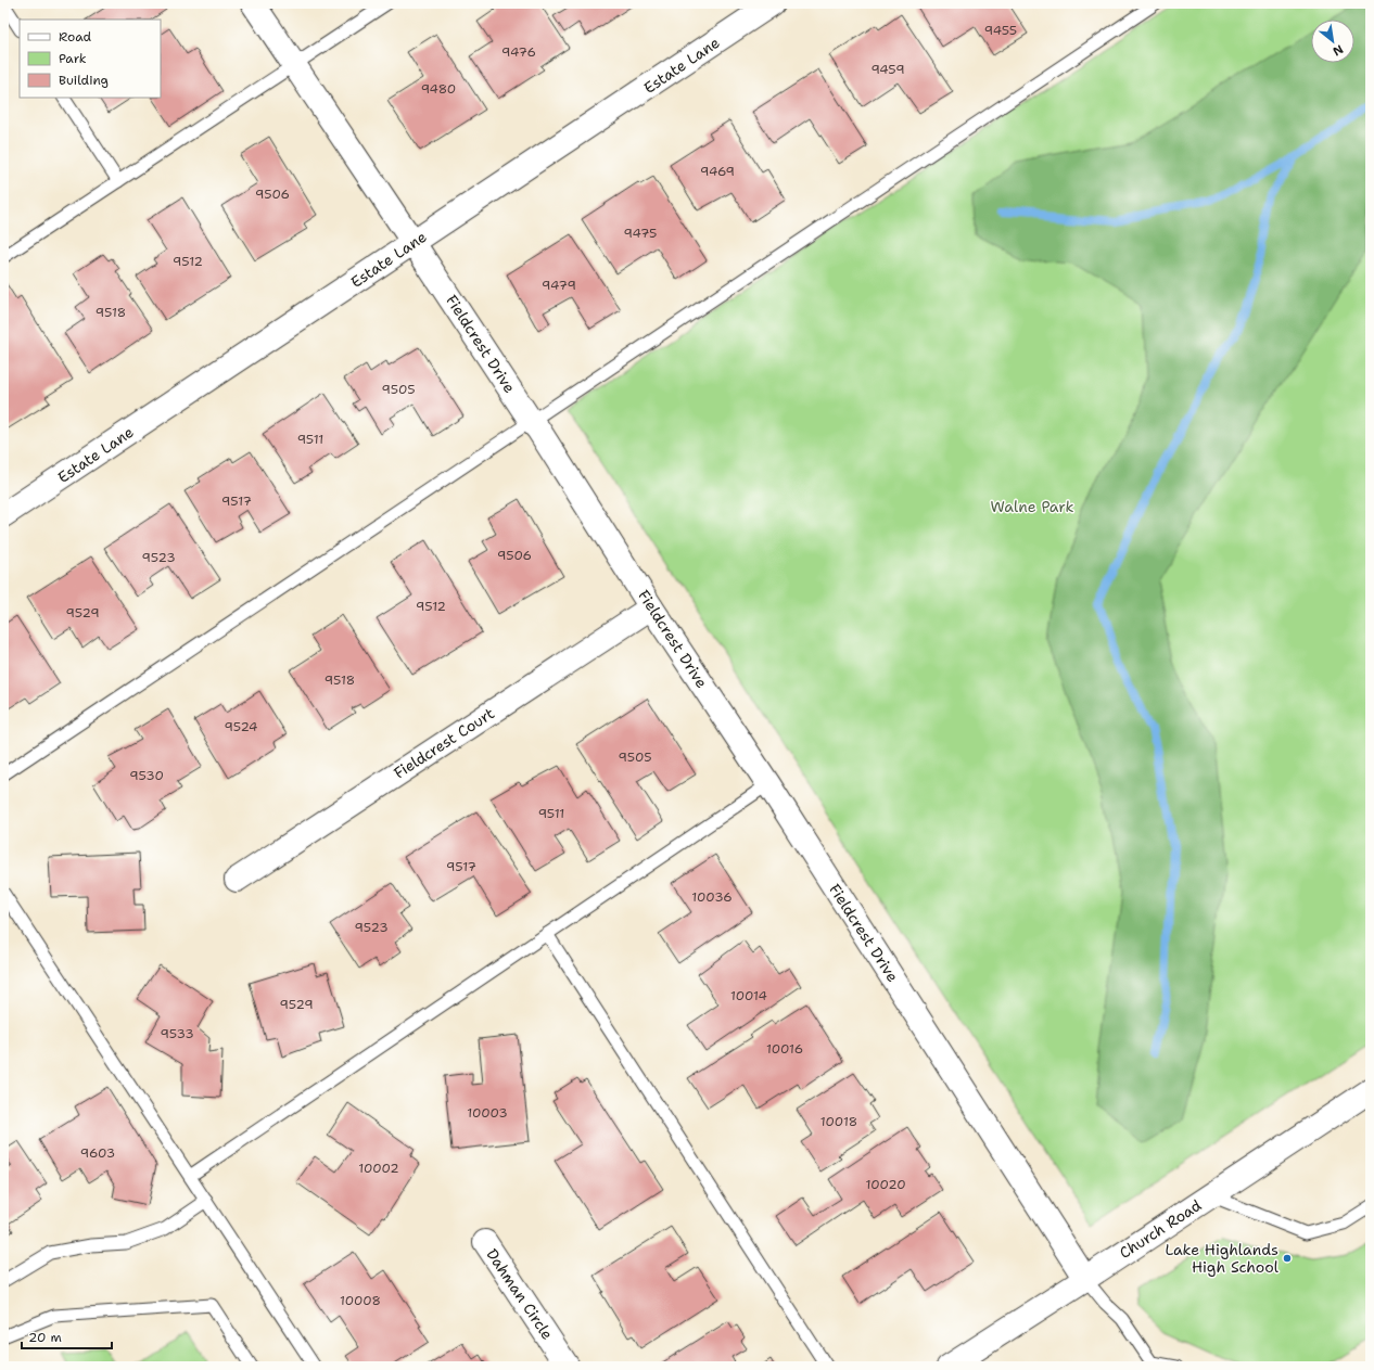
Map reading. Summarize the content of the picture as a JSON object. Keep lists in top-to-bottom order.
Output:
{
  "streets": {
    "street": [
      "Estate Lane",
      "Fieldcrest Drive",
      "Fieldcrest Court",
      "Church Road",
      "Dahman Circle"
    ]
  },
  "crossings": [
    ["Estate Lane", "Fieldcrest Drive"],
    ["Fieldcrest Drive", "Fieldcrest Court"],
    ["Fieldcrest Drive", "Church Road"]
  ],
  "parks": ["Walne Park"],
  "places": ["Lake Highlands High School"],
  "house_numbers": [
    "9455",
    "9476",
    "9459",
    "9480",
    "9469",
    "9506",
    "9475",
    "9512",
    "9479",
    "9518",
    "9505",
    "9511",
    "9517",
    "9506",
    "9523",
    "9512",
    "9529",
    "9518",
    "9524",
    "9505",
    "9530",
    "9511",
    "9517",
    "10036",
    "9523",
    "10014",
    "9529",
    "9533",
    "10016",
    "10003",
    "10018",
    "9603",
    "10002",
    "10020",
    "10008"
  ],
  "legend": ["Road", "Park", "Building"],
  "scale_bar": "20 m",
  "north": "bottom right"
}
